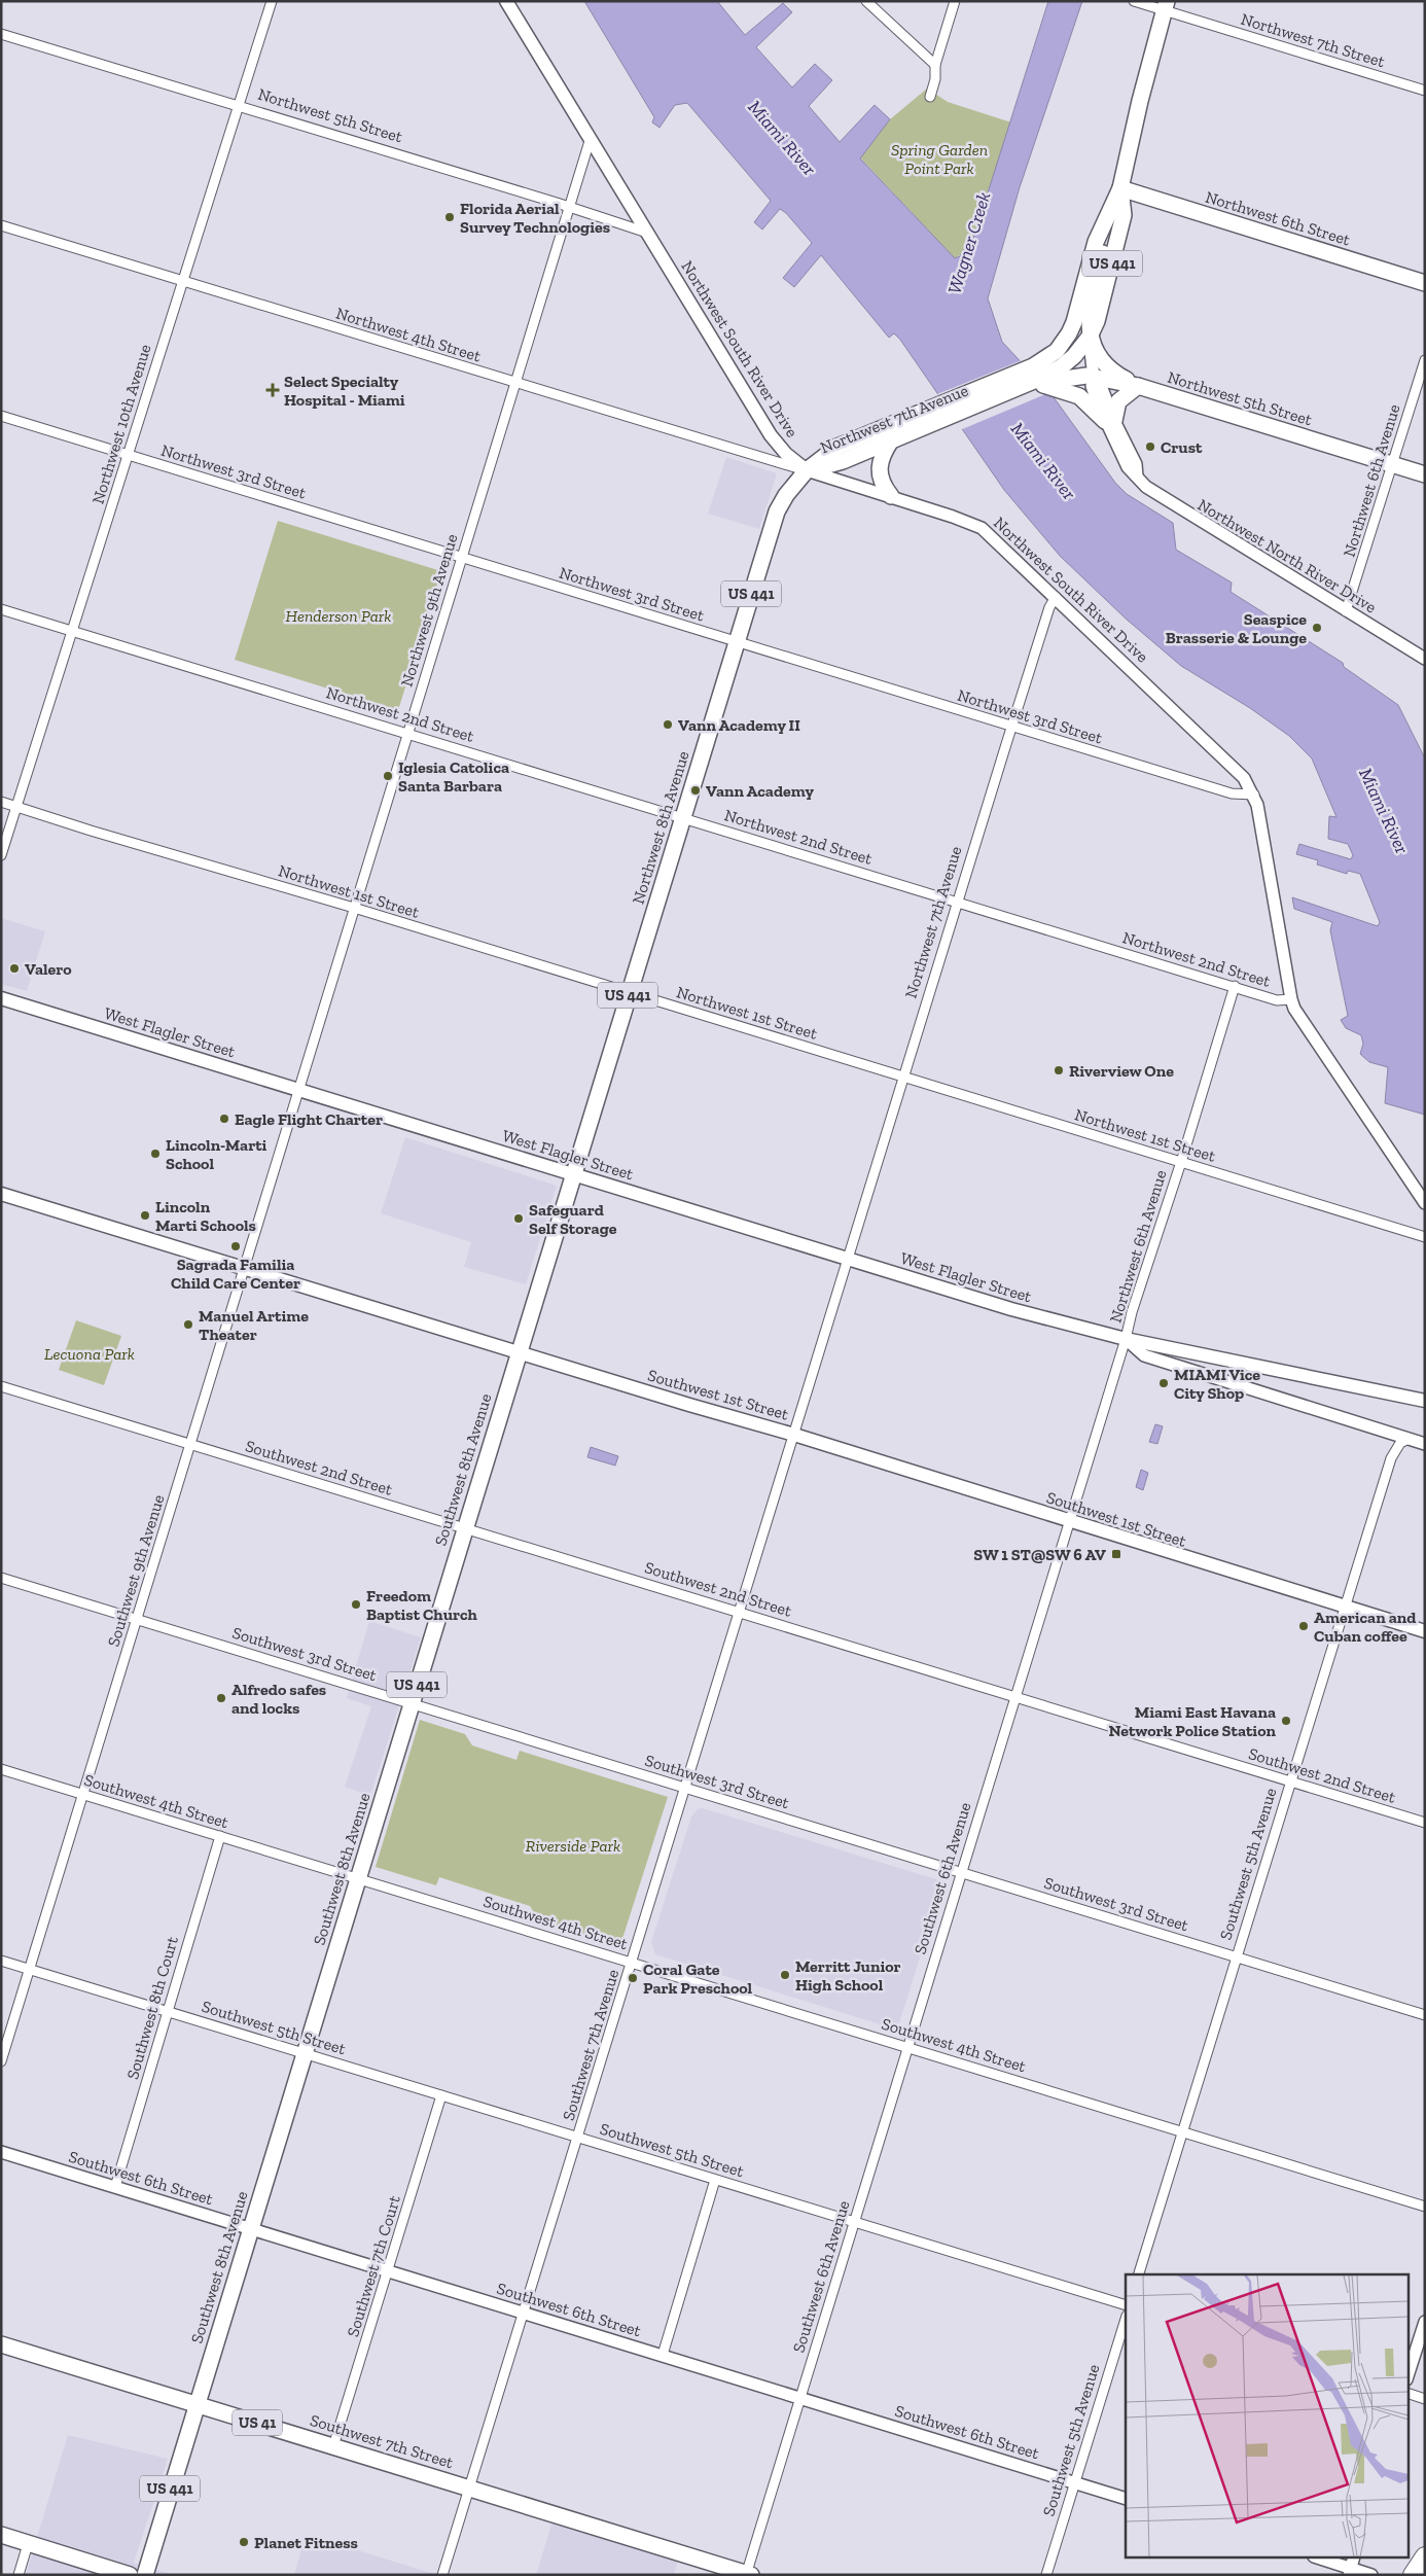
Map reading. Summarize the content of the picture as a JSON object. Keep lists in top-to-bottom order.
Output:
{
  "streets": {
    "main road": [
      "Northwest 5th Street",
      "Northwest 6th Street",
      "US 441",
      "Northwest South River Drive",
      "Northwest 7th Avenue",
      "Northwest 8th Avenue",
      "West Flagler Street",
      "Southwest 1st Street",
      "Southwest 8th Avenue",
      "US 41",
      "Southwest 7th Street"
    ],
    "street": [
      "Northwest 7th Street",
      "Northwest 4th Street",
      "Northwest 10th Avenue",
      "Northwest 3rd Street",
      "Northwest 6th Avenue",
      "Northwest North River Drive",
      "Northwest 9th Avenue",
      "Northwest 2nd Street",
      "Northwest 1st Street",
      "Southwest 2nd Street",
      "Southwest 9th Avenue",
      "Southwest 3rd Street",
      "Southwest 4th Street",
      "Southwest 5th Avenue",
      "Southwest 6th Avenue",
      "Southwest 8th Court",
      "Southwest 5th Street",
      "Southwest 7th Avenue",
      "Southwest 6th Street",
      "Southwest 7th Court"
    ]
  },
  "crossings": [
    ["Northwest 7th Street", "Northwest 7th Avenue"],
    ["Northwest 5th Street", "Northwest South River Drive"],
    ["Northwest 5th Street", "Northwest 7th Avenue"],
    ["Northwest 5th Street", "Northwest 10th Avenue"],
    ["Northwest 5th Street", "Northwest 6th Avenue"],
    ["Northwest 5th Street", "Northwest North River Drive"],
    ["Northwest 5th Street", "Northwest 9th Avenue"],
    ["Northwest 6th Street", "Northwest 7th Avenue"],
    ["Northwest 4th Street", "Northwest South River Drive"],
    ["Northwest 4th Street", "Northwest 7th Avenue"],
    ["Northwest 4th Street", "Northwest 10th Avenue"],
    ["Northwest 4th Street", "Northwest 9th Avenue"],
    ["Northwest 4th Street", "Northwest 8th Avenue"],
    ["Northwest South River Drive", "Northwest 7th Avenue"],
    ["Northwest South River Drive", "Northwest 3rd Street"],
    ["Northwest South River Drive", "Northwest 9th Avenue"],
    ["Northwest South River Drive", "Northwest 2nd Street"],
    ["Northwest South River Drive", "Northwest 8th Avenue"],
    ["Northwest 7th Avenue", "Northwest 3rd Street"],
    ["Northwest 7th Avenue", "Northwest North River Drive"],
    ["Northwest 7th Avenue", "Northwest 2nd Street"],
    ["Northwest 7th Avenue", "Northwest 8th Avenue"],
    ["Northwest 7th Avenue", "Northwest 1st Street"],
    ["Northwest 7th Avenue", "West Flagler Street"],
    ["Northwest 7th Avenue", "Southwest 7th Avenue"],
    ["Northwest 10th Avenue", "Northwest 3rd Street"],
    ["Northwest 10th Avenue", "Northwest 2nd Street"],
    ["Northwest 10th Avenue", "Northwest 1st Street"],
    ["Northwest 3rd Street", "Northwest 9th Avenue"],
    ["Northwest 3rd Street", "Northwest 8th Avenue"],
    ["Northwest 6th Avenue", "Northwest North River Drive"],
    ["Northwest 6th Avenue", "Northwest 2nd Street"],
    ["Northwest 6th Avenue", "Northwest 1st Street"],
    ["Northwest 6th Avenue", "West Flagler Street"],
    ["Northwest 6th Avenue", "Southwest 6th Avenue"],
    ["Northwest 9th Avenue", "Northwest 2nd Street"],
    ["Northwest 9th Avenue", "Northwest 1st Street"],
    ["Northwest 9th Avenue", "West Flagler Street"],
    ["Northwest 9th Avenue", "Southwest 9th Avenue"],
    ["Northwest 2nd Street", "Northwest 8th Avenue"],
    ["Northwest 8th Avenue", "Northwest 1st Street"],
    ["Northwest 8th Avenue", "West Flagler Street"],
    ["Northwest 8th Avenue", "Southwest 8th Avenue"],
    ["West Flagler Street", "Southwest 8th Avenue"],
    ["West Flagler Street", "Southwest 9th Avenue"],
    ["West Flagler Street", "Southwest 5th Avenue"],
    ["West Flagler Street", "Southwest 6th Avenue"],
    ["West Flagler Street", "Southwest 7th Avenue"],
    ["Southwest 1st Street", "Southwest 8th Avenue"],
    ["Southwest 1st Street", "Southwest 9th Avenue"],
    ["Southwest 1st Street", "Southwest 5th Avenue"],
    ["Southwest 1st Street", "Southwest 6th Avenue"],
    ["Southwest 1st Street", "Southwest 7th Avenue"],
    ["Southwest 2nd Street", "Southwest 8th Avenue"],
    ["Southwest 2nd Street", "Southwest 9th Avenue"],
    ["Southwest 2nd Street", "Southwest 5th Avenue"],
    ["Southwest 2nd Street", "Southwest 6th Avenue"],
    ["Southwest 2nd Street", "Southwest 7th Avenue"],
    ["Southwest 8th Avenue", "Southwest 3rd Street"],
    ["Southwest 8th Avenue", "Southwest 4th Street"],
    ["Southwest 8th Avenue", "Southwest 5th Street"],
    ["Southwest 8th Avenue", "Southwest 6th Street"],
    ["Southwest 8th Avenue", "Southwest 7th Street"],
    ["Southwest 9th Avenue", "Southwest 3rd Street"],
    ["Southwest 9th Avenue", "Southwest 4th Street"],
    ["Southwest 9th Avenue", "Southwest 5th Street"],
    ["Southwest 3rd Street", "Southwest 5th Avenue"],
    ["Southwest 3rd Street", "Southwest 6th Avenue"],
    ["Southwest 3rd Street", "Southwest 7th Avenue"],
    ["Southwest 4th Street", "Southwest 5th Avenue"],
    ["Southwest 4th Street", "Southwest 6th Avenue"],
    ["Southwest 4th Street", "Southwest 8th Court"],
    ["Southwest 4th Street", "Southwest 7th Avenue"],
    ["Southwest 5th Avenue", "Southwest 6th Street"],
    ["Southwest 6th Avenue", "Southwest 5th Street"],
    ["Southwest 6th Avenue", "Southwest 6th Street"],
    ["Southwest 6th Avenue", "Southwest 7th Street"],
    ["Southwest 8th Court", "Southwest 5th Street"],
    ["Southwest 8th Court", "Southwest 6th Street"],
    ["Southwest 5th Street", "Southwest 7th Avenue"],
    ["Southwest 5th Street", "Southwest 7th Court"],
    ["Southwest 7th Avenue", "Southwest 6th Street"],
    ["Southwest 7th Avenue", "Southwest 7th Street"],
    ["Southwest 6th Street", "Southwest 7th Court"],
    ["Southwest 7th Court", "Southwest 7th Street"]
  ],
  "water": ["Miami River", "Wagner Creek"],
  "parks": [
    "Spring Garden Point Park",
    "Henderson Park",
    "Lecuona Park",
    "Riverside Park"
  ],
  "places": {
    "other": [
      "Florida Aerial Survey Technologies",
      "Crust",
      "Seaspice Brasserie & Lounge",
      "Vann Academy II",
      "Iglesia Catolica Santa Barbara",
      "Vann Academy",
      "Valero",
      "Riverview One",
      "Eagle Flight Charter",
      "Lincoln-Marti School",
      "Lincoln Marti Schools",
      "Safeguard Self Storage",
      "Sagrada Familia Child Care Center",
      "Manuel Artime Theater",
      "MIAMI Vice City Shop",
      "Freedom Baptist Church",
      "American and Cuban coffee",
      "Alfredo safes and locks",
      "Miami East Havana Network Police Station",
      "Merritt Junior High School",
      "Coral Gate Park Preschool",
      "Planet Fitness"
    ],
    "health": ["Select Specialty Hospital - Miami"],
    "transit": ["SW 1 ST@SW 6 AV"]
  }
}
